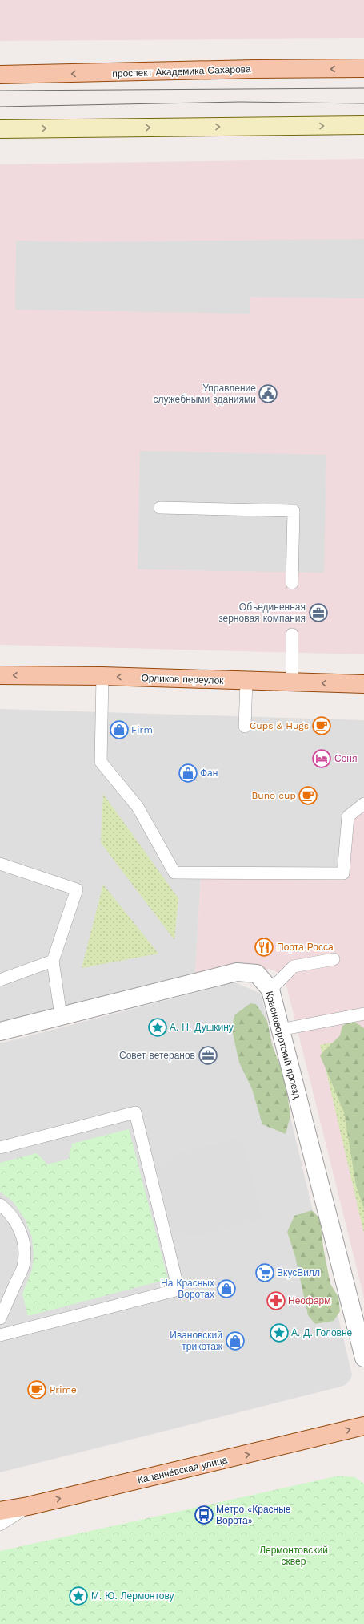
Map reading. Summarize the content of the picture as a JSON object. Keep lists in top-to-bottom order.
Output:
{
  "streets": {
    "main road": ["проспект Академика Сахарова", "Орликов переулок", "Каланчёвская улица"],
    "street": ["Красноворотский проезд"]
  },
  "one_way": ["Орликов переулок", "Каланчёвская улица"],
  "parks": ["Лермонтовский сквер"],
  "places": {
    "public building": ["Управление служебными зданиями"],
    "office": ["Объединенная зерновая компания", "Совет ветеранов"],
    "cafe": ["Cups & Hugs", "Buno cup", "Prime"],
    "shop": [
      "Firm",
      "Фан",
      "На Красных Воротах",
      "Ивановский трикотаж"
    ],
    "hotel": ["Соня"],
    "restaurant": ["Порта Росса"],
    "place": ["А. Н. Душкину", "А. Д. Головне", "М. Ю. Лермонтову"],
    "supermarket": ["ВкусВилл"],
    "pharmacy": ["Неофарм"],
    "bus stop": ["Метро «Красные Ворота»"]
  }
}
